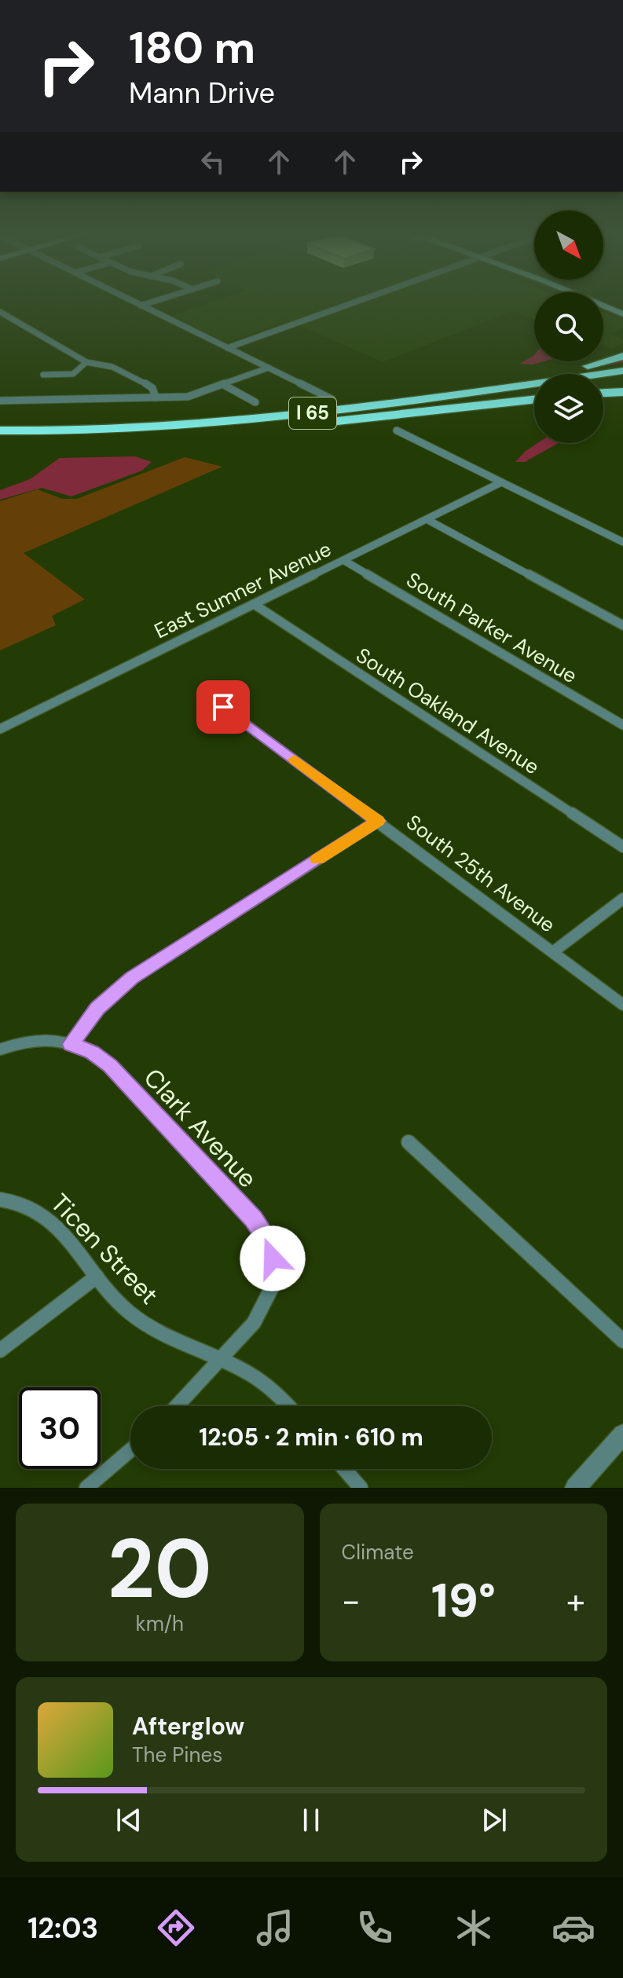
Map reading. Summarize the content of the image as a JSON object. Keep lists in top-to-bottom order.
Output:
{
  "streets": {
    "highway": ["I 65"],
    "street": [
      "East Sumner Avenue",
      "South Parker Avenue",
      "South Oakland Avenue",
      "South 25th Avenue",
      "Clark Avenue",
      "Ticen Street"
    ]
  },
  "crossings": [
    ["East Sumner Avenue", "South Parker Avenue"],
    ["East Sumner Avenue", "South Oakland Avenue"],
    ["Clark Avenue", "Ticen Street"]
  ],
  "north": "bottom right",
  "page": {
    "turn": ["180 m", "Mann Drive"],
    "limit": "30",
    "trip": "12:05 · 2 min · 610 m",
    "tile": [
      ["20", "km/h"],
      "Climate"
    ],
    "heat": ["−", "19°", "+"],
    "song": ["Afterglow", "The Pines"],
    "tabs": "12:03"
  }
}
